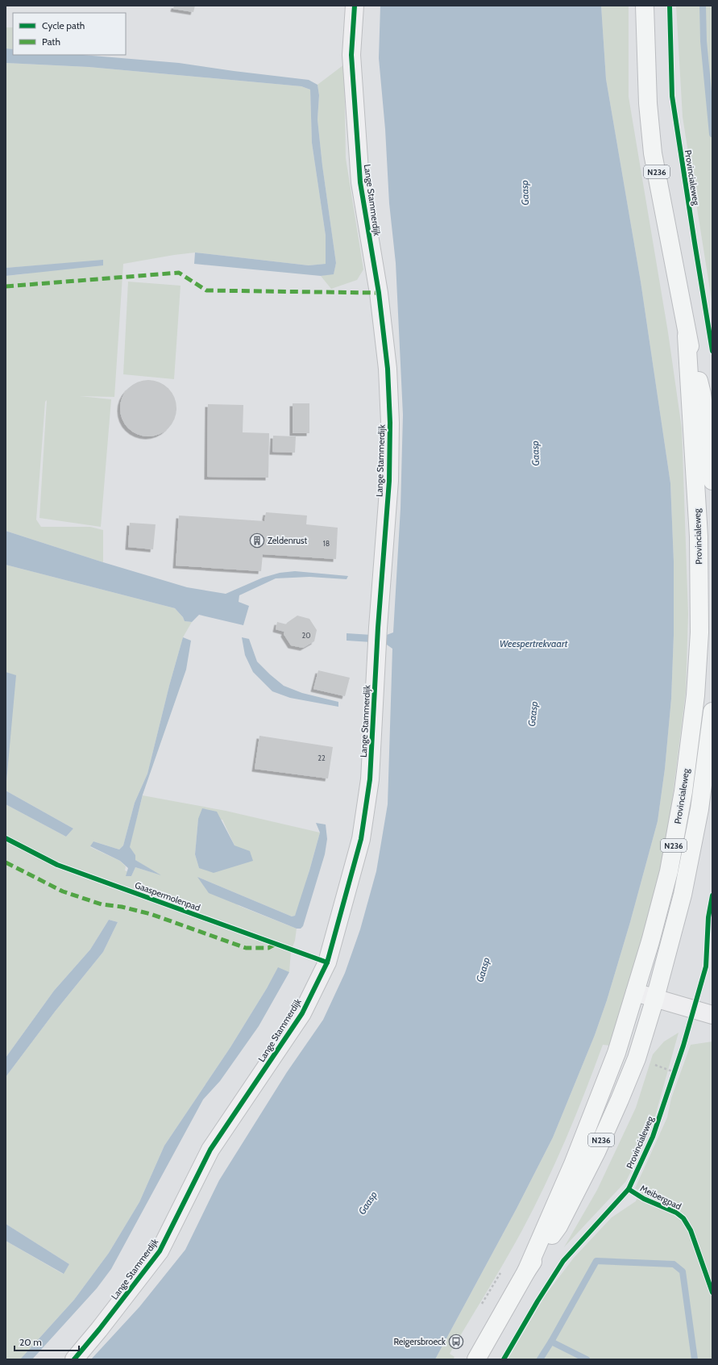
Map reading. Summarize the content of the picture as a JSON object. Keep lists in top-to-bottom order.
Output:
{
  "streets": {
    "main road": ["N236", "Provincialeweg"],
    "street": ["Lange Stammerdijk"],
    "cycle path": ["Gaaspermolenpad", "Meibergpad"]
  },
  "water": ["Gaasp", "Weespertrekvaart"],
  "places": {
    "building": ["Zeldenrust"],
    "bus stop": ["Reigersbroeck"]
  },
  "house_numbers": ["18", "20", "22"],
  "legend": ["Cycle path", "Path"],
  "scale_bar": "20 m"
}
